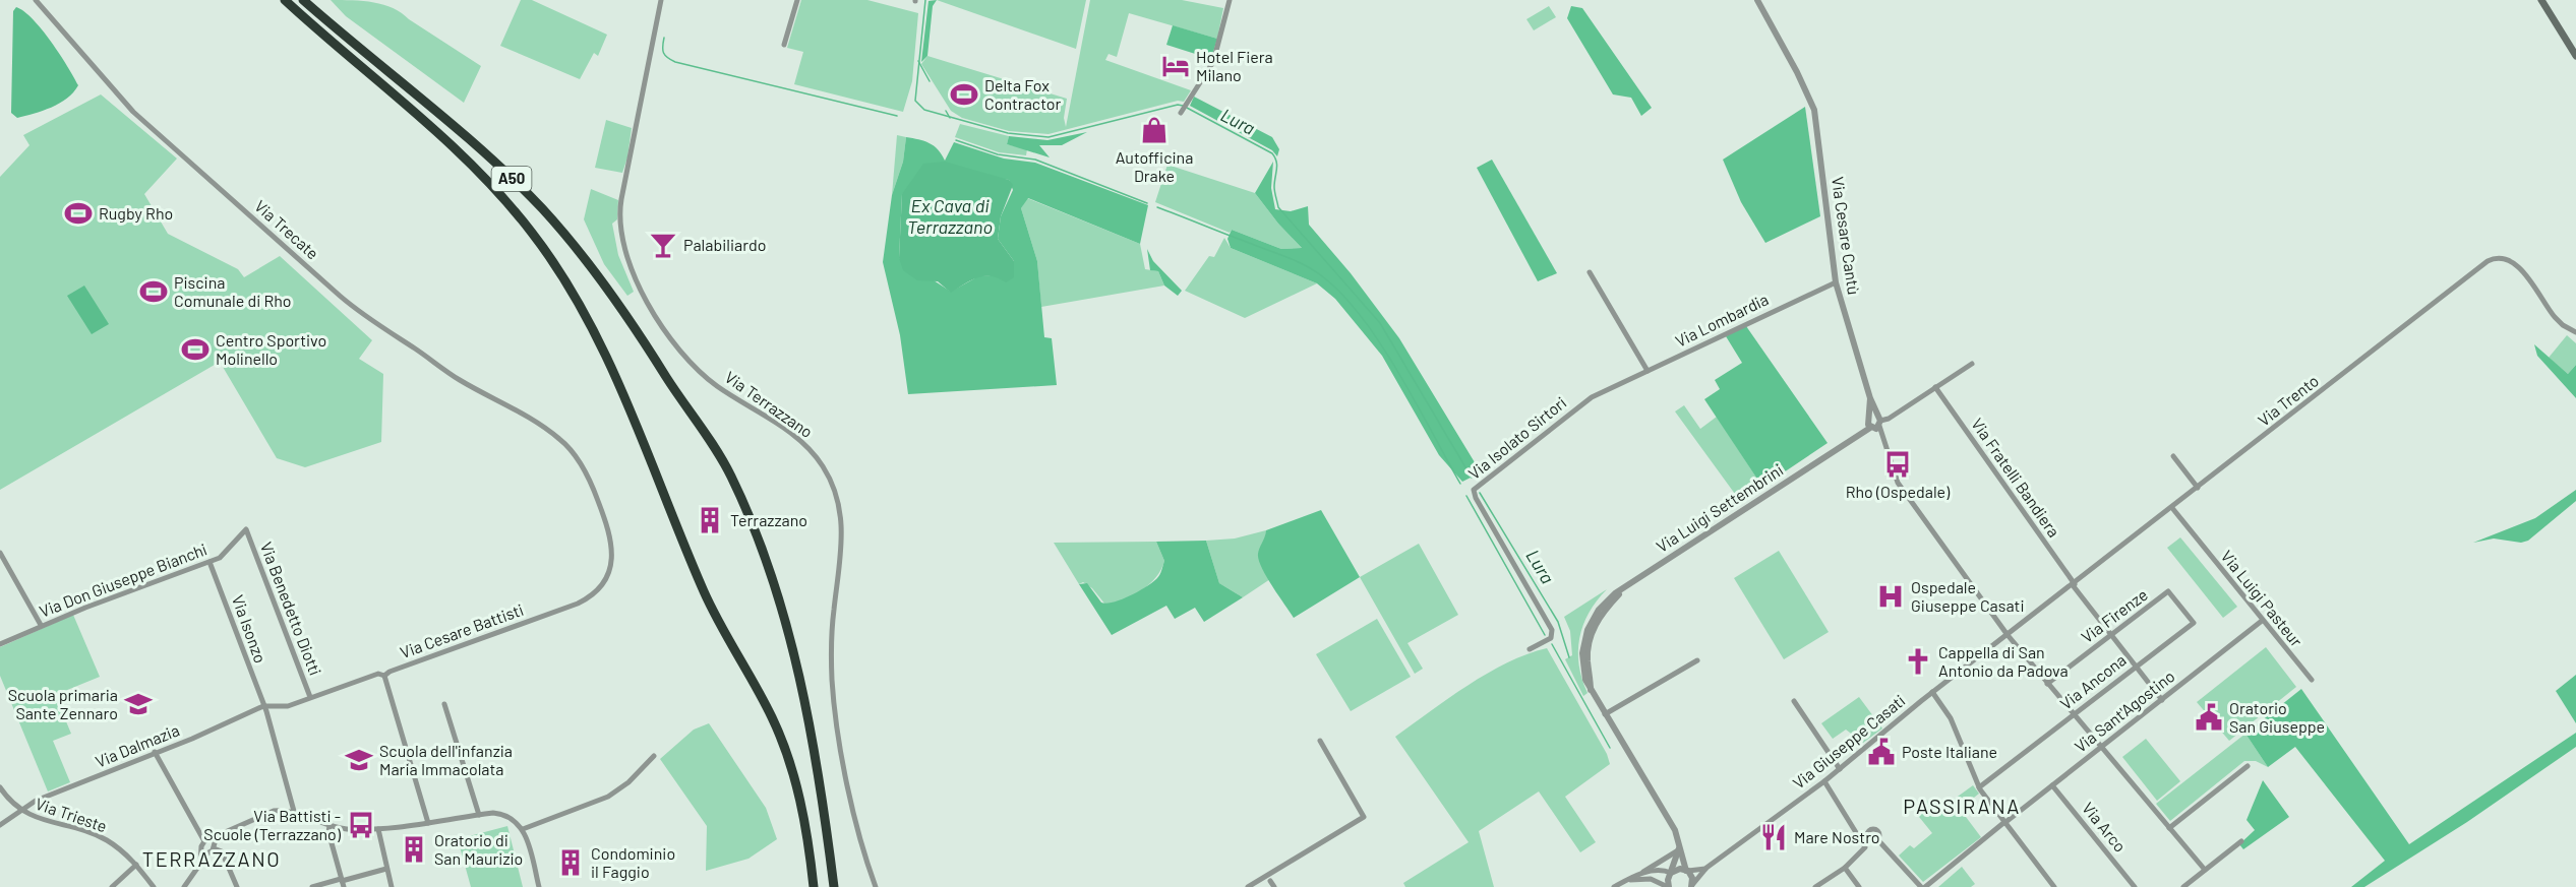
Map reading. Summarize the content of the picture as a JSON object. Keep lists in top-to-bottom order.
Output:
{
  "streets": {
    "highway": ["A50"],
    "street": [
      "Via Trecate",
      "Via Cesare Cantù",
      "Via Lombardia",
      "Via Trento",
      "Via Terrazzano",
      "Via Isolato Sirtori",
      "Via Fratelli Bandiera",
      "Via Luigi Settembrini",
      "Via Don Giuseppe Bianchi",
      "Via Luigi Pasteur",
      "Via Benedetto Diotti",
      "Via Firenze",
      "Via Isonzo",
      "Via Cesare Battisti",
      "Via Ancona",
      "Via Sant'Agostino",
      "Via Giuseppe Casati",
      "Via Dalmazia",
      "Via Trieste",
      "Via Arco"
    ]
  },
  "crossings": [
    ["Via Trecate", "Via Cesare Battisti"],
    ["Via Cesare Cantù", "Via Lombardia"],
    ["Via Cesare Cantù", "Via Trento"],
    ["Via Cesare Cantù", "Via Luigi Settembrini"],
    ["Via Cesare Cantù", "Via Firenze"],
    ["Via Cesare Cantù", "Via Ancona"],
    ["Via Cesare Cantù", "Via Sant'Agostino"],
    ["Via Cesare Cantù", "Via Giuseppe Casati"],
    ["Via Lombardia", "Via Isolato Sirtori"],
    ["Via Trento", "Via Fratelli Bandiera"],
    ["Via Trento", "Via Luigi Pasteur"],
    ["Via Trento", "Via Giuseppe Casati"],
    ["Via Fratelli Bandiera", "Via Firenze"],
    ["Via Fratelli Bandiera", "Via Ancona"],
    ["Via Fratelli Bandiera", "Via Sant'Agostino"],
    ["Via Luigi Settembrini", "Via Giuseppe Casati"],
    ["Via Don Giuseppe Bianchi", "Via Benedetto Diotti"],
    ["Via Don Giuseppe Bianchi", "Via Isonzo"],
    ["Via Luigi Pasteur", "Via Sant'Agostino"],
    ["Via Benedetto Diotti", "Via Dalmazia"],
    ["Via Firenze", "Via Ancona"],
    ["Via Isonzo", "Via Dalmazia"],
    ["Via Cesare Battisti", "Via Dalmazia"],
    ["Via Sant'Agostino", "Via Arco"],
    ["Via Dalmazia", "Via Trieste"]
  ],
  "districts": ["PASSIRANA", "TERRAZZANO"],
  "water": ["Lura", "Ex Cava di Terrazzano"],
  "places": {
    "hotel": ["Hotel Fiera Milano"],
    "sports": [
      "Delta Fox Contractor",
      "Rugby Rho",
      "Piscina Comunale di Rho",
      "Centro Sportivo Molinello"
    ],
    "shop": ["Autofficina Drake"],
    "bar": ["Palabiliardo"],
    "bus stop": ["Rho (Ospedale)", "Via Battisti - Scuole (Terrazzano)"],
    "building": ["Terrazzano", "Oratorio di San Maurizio", "Condominio il Faggio"],
    "hospital": ["Ospedale Giuseppe Casati"],
    "church": ["Cappella di San Antonio da Padova"],
    "school or university": ["Scuola primaria Sante Zennaro", "Scuola dell'infanzia Maria Immacolata"],
    "public building": ["Oratorio San Giuseppe", "Poste Italiane"],
    "restaurant": ["Mare Nostro"]
  }
}
